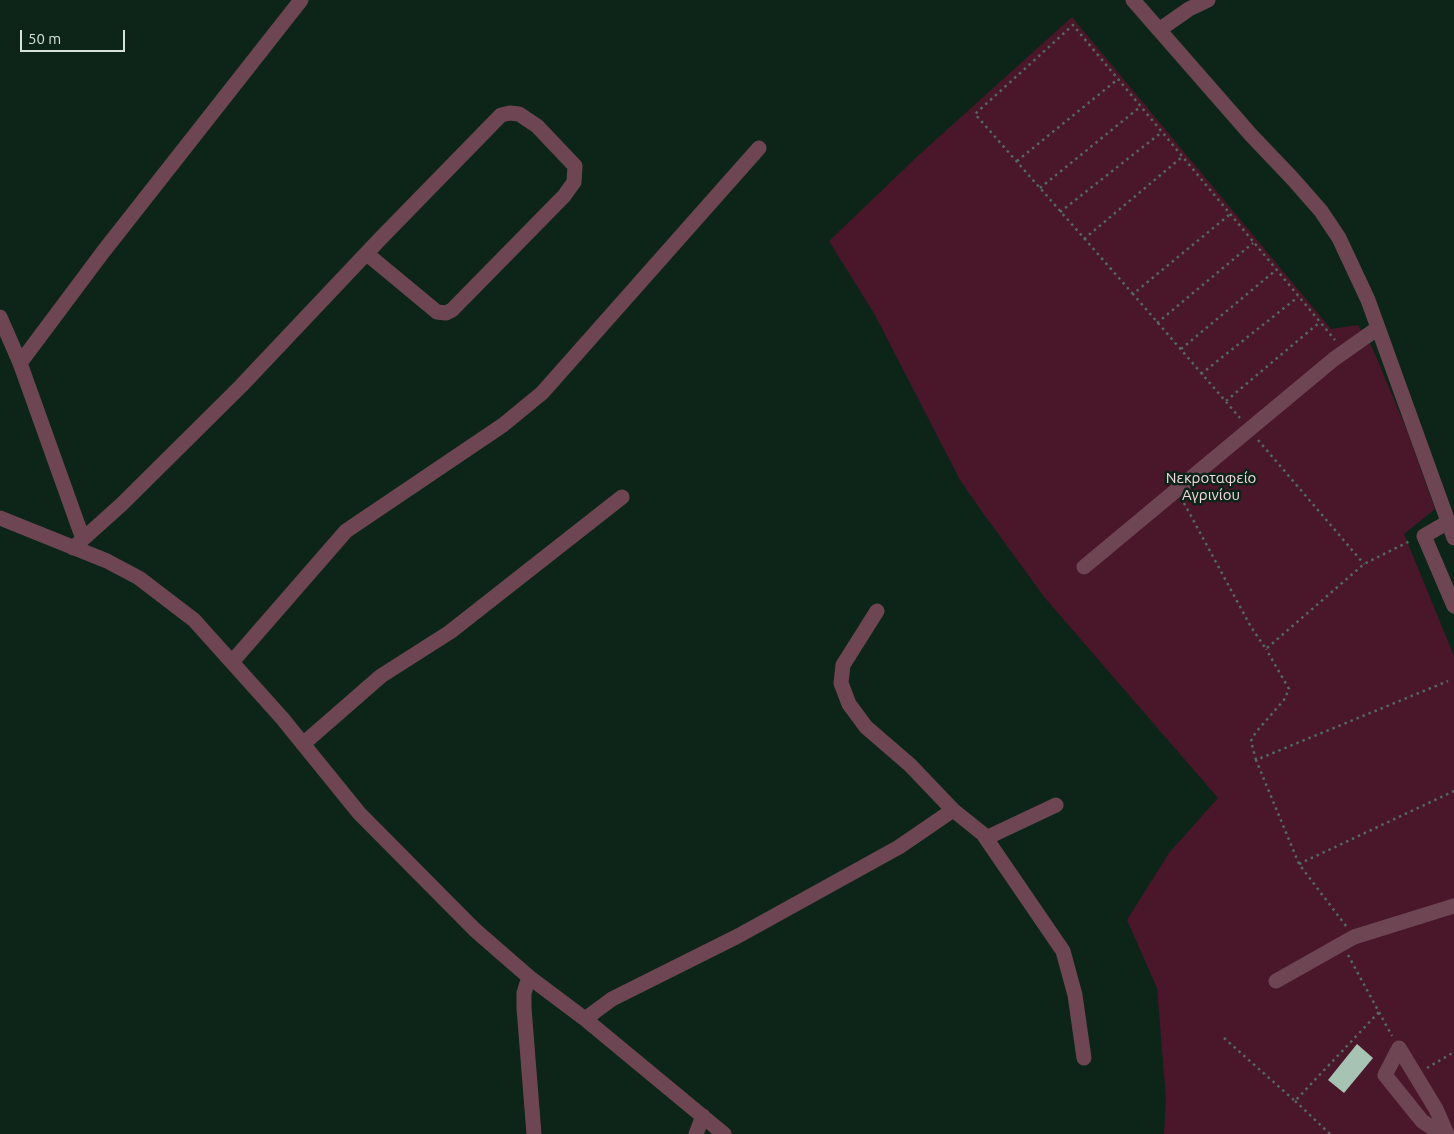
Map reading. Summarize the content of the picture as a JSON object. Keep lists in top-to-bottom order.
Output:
{
  "parks": ["Νεκροταφείο Αγρινίου"],
  "scale_bar": "50 m"
}
